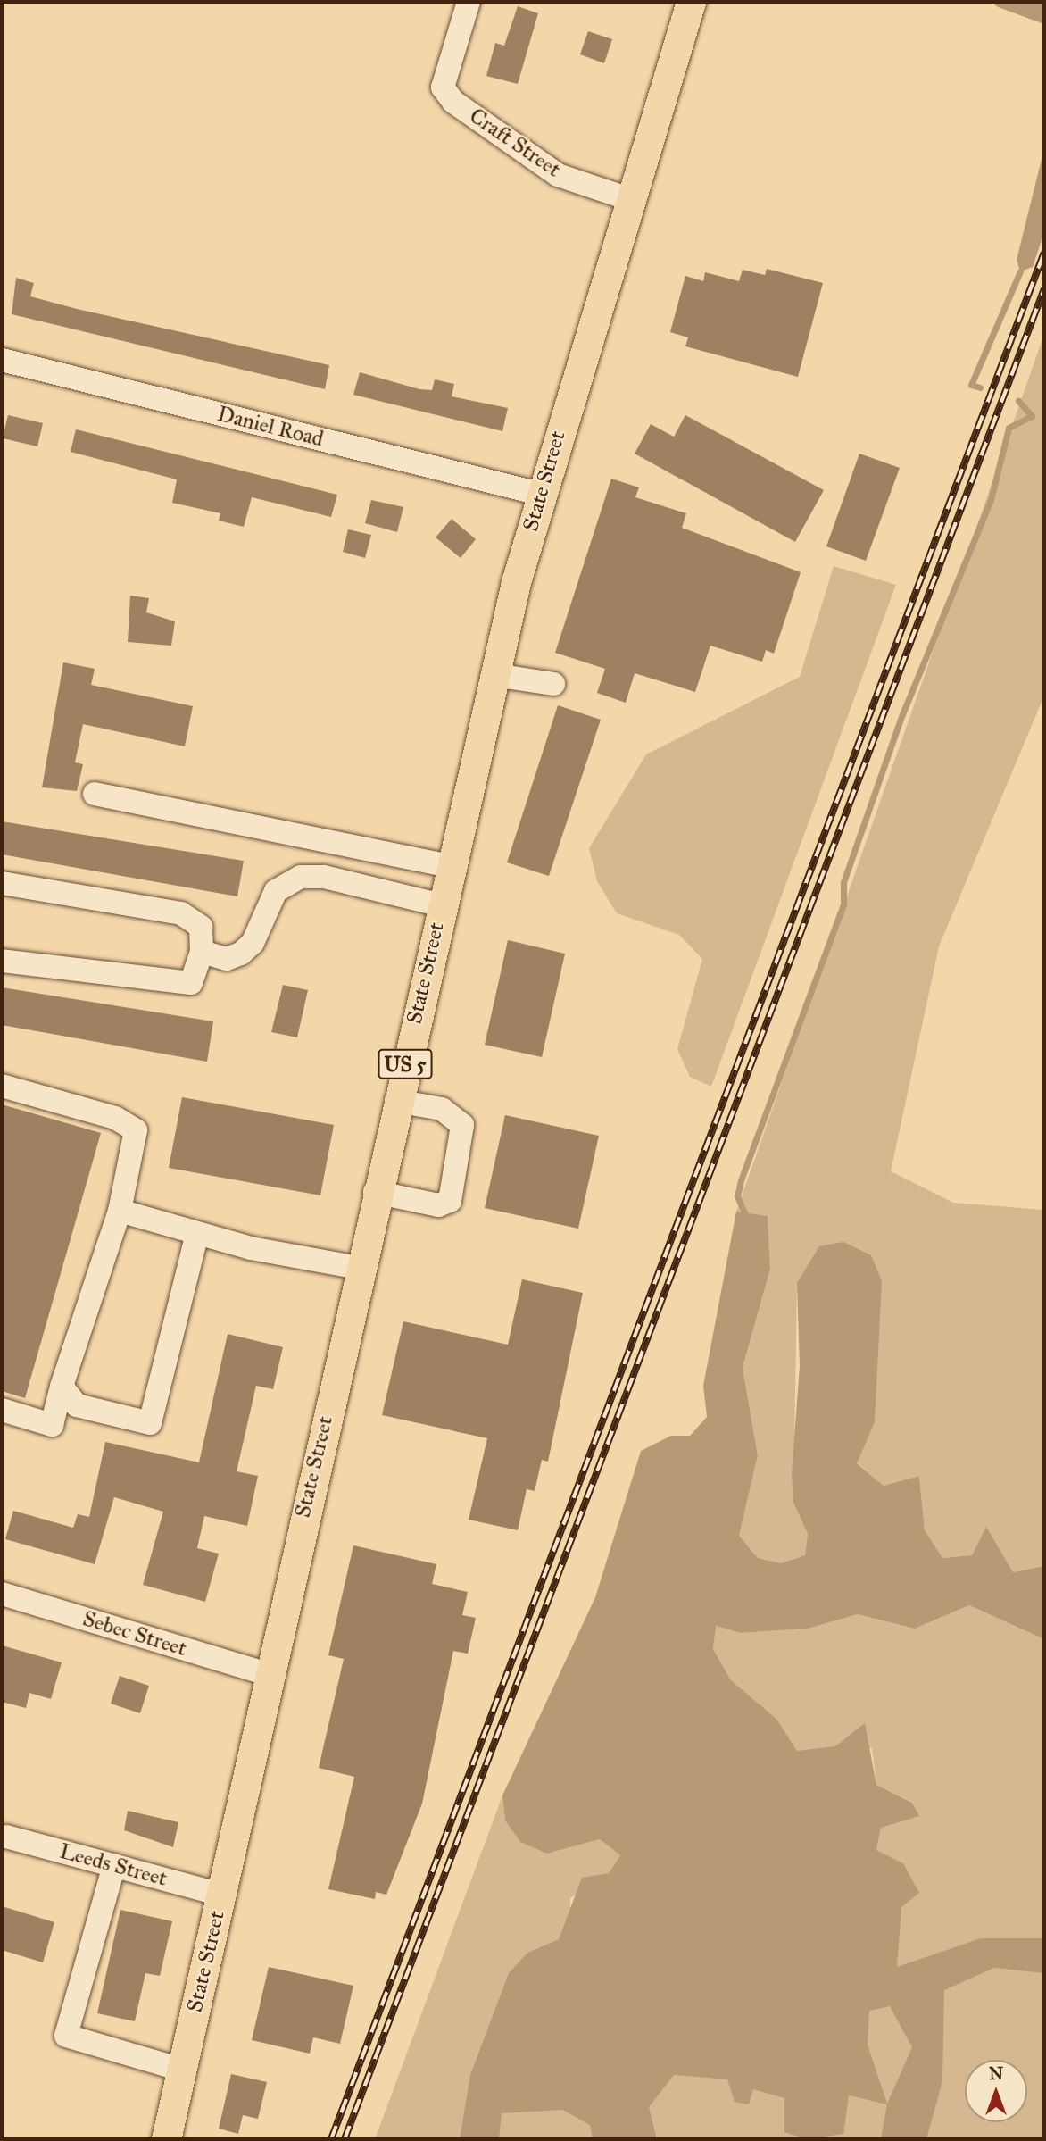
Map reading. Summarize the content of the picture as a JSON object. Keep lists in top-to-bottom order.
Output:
{
  "streets": {
    "main road": ["State Street", "US 5"],
    "street": [
      "Craft Street",
      "Daniel Road",
      "Sebec Street",
      "Leeds Street"
    ]
  },
  "crossings": [
    ["Craft Street", "State Street"],
    ["Daniel Road", "State Street"],
    ["State Street", "Sebec Street"],
    ["State Street", "Leeds Street"]
  ],
  "north": "top"
}
